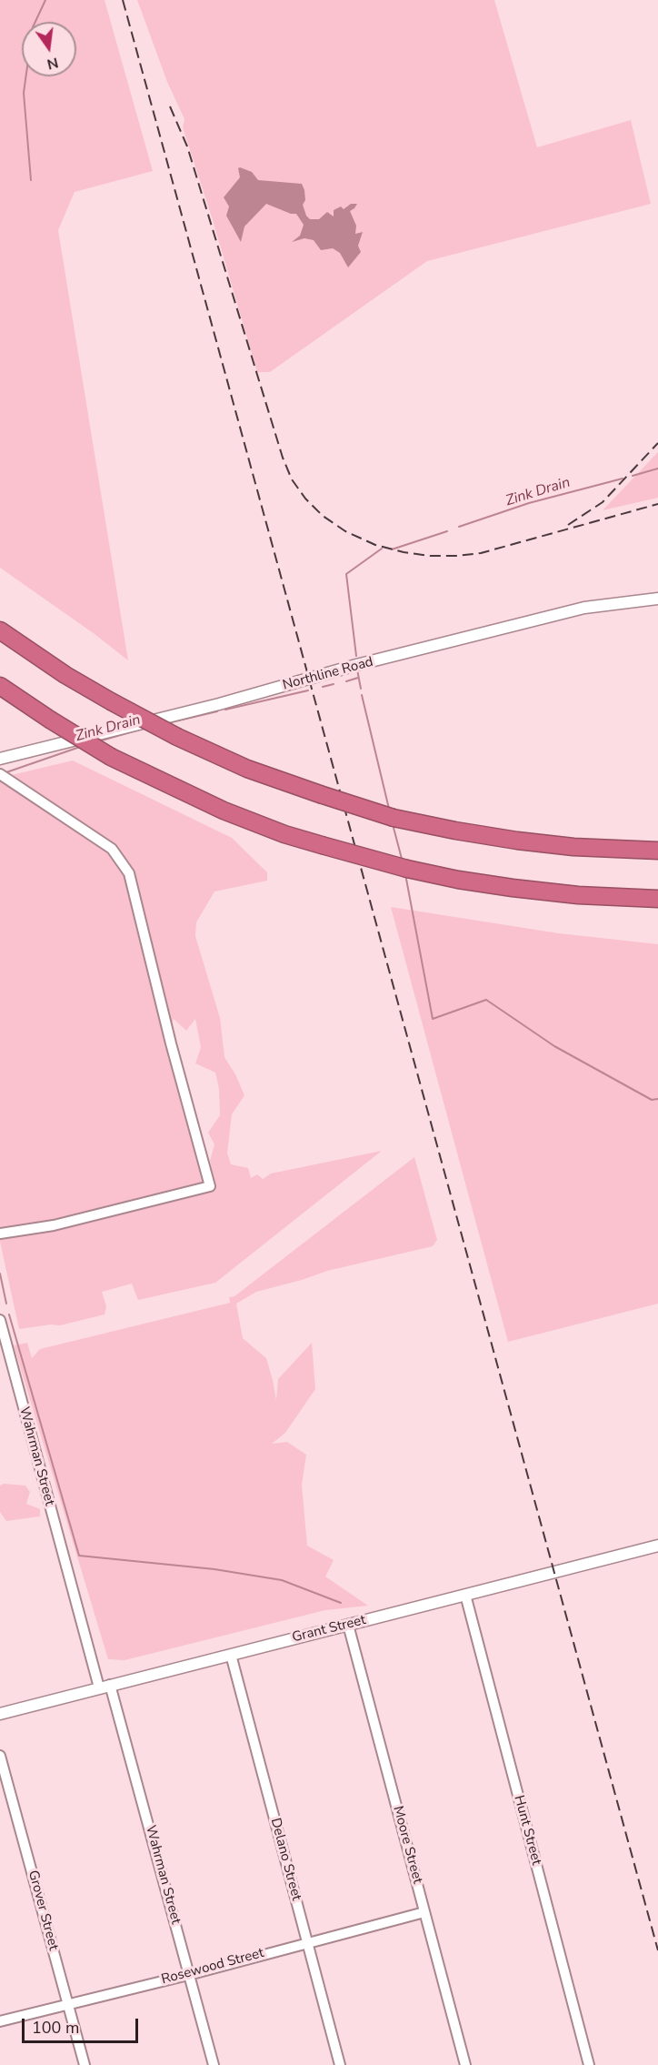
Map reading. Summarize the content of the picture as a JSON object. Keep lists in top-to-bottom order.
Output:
{
  "streets": {
    "street": [
      "Northline Road",
      "Wahrman Street",
      "Grant Street",
      "Hunt Street",
      "Moore Street",
      "Delano Street",
      "Grover Street",
      "Rosewood Street"
    ]
  },
  "crossings": [
    ["Wahrman Street", "Grant Street"],
    ["Wahrman Street", "Rosewood Street"],
    ["Grant Street", "Hunt Street"],
    ["Grant Street", "Moore Street"],
    ["Grant Street", "Delano Street"],
    ["Moore Street", "Rosewood Street"],
    ["Delano Street", "Rosewood Street"],
    ["Grover Street", "Rosewood Street"]
  ],
  "water": ["Zink Drain"],
  "scale_bar": "100 m",
  "north": "bottom"
}
